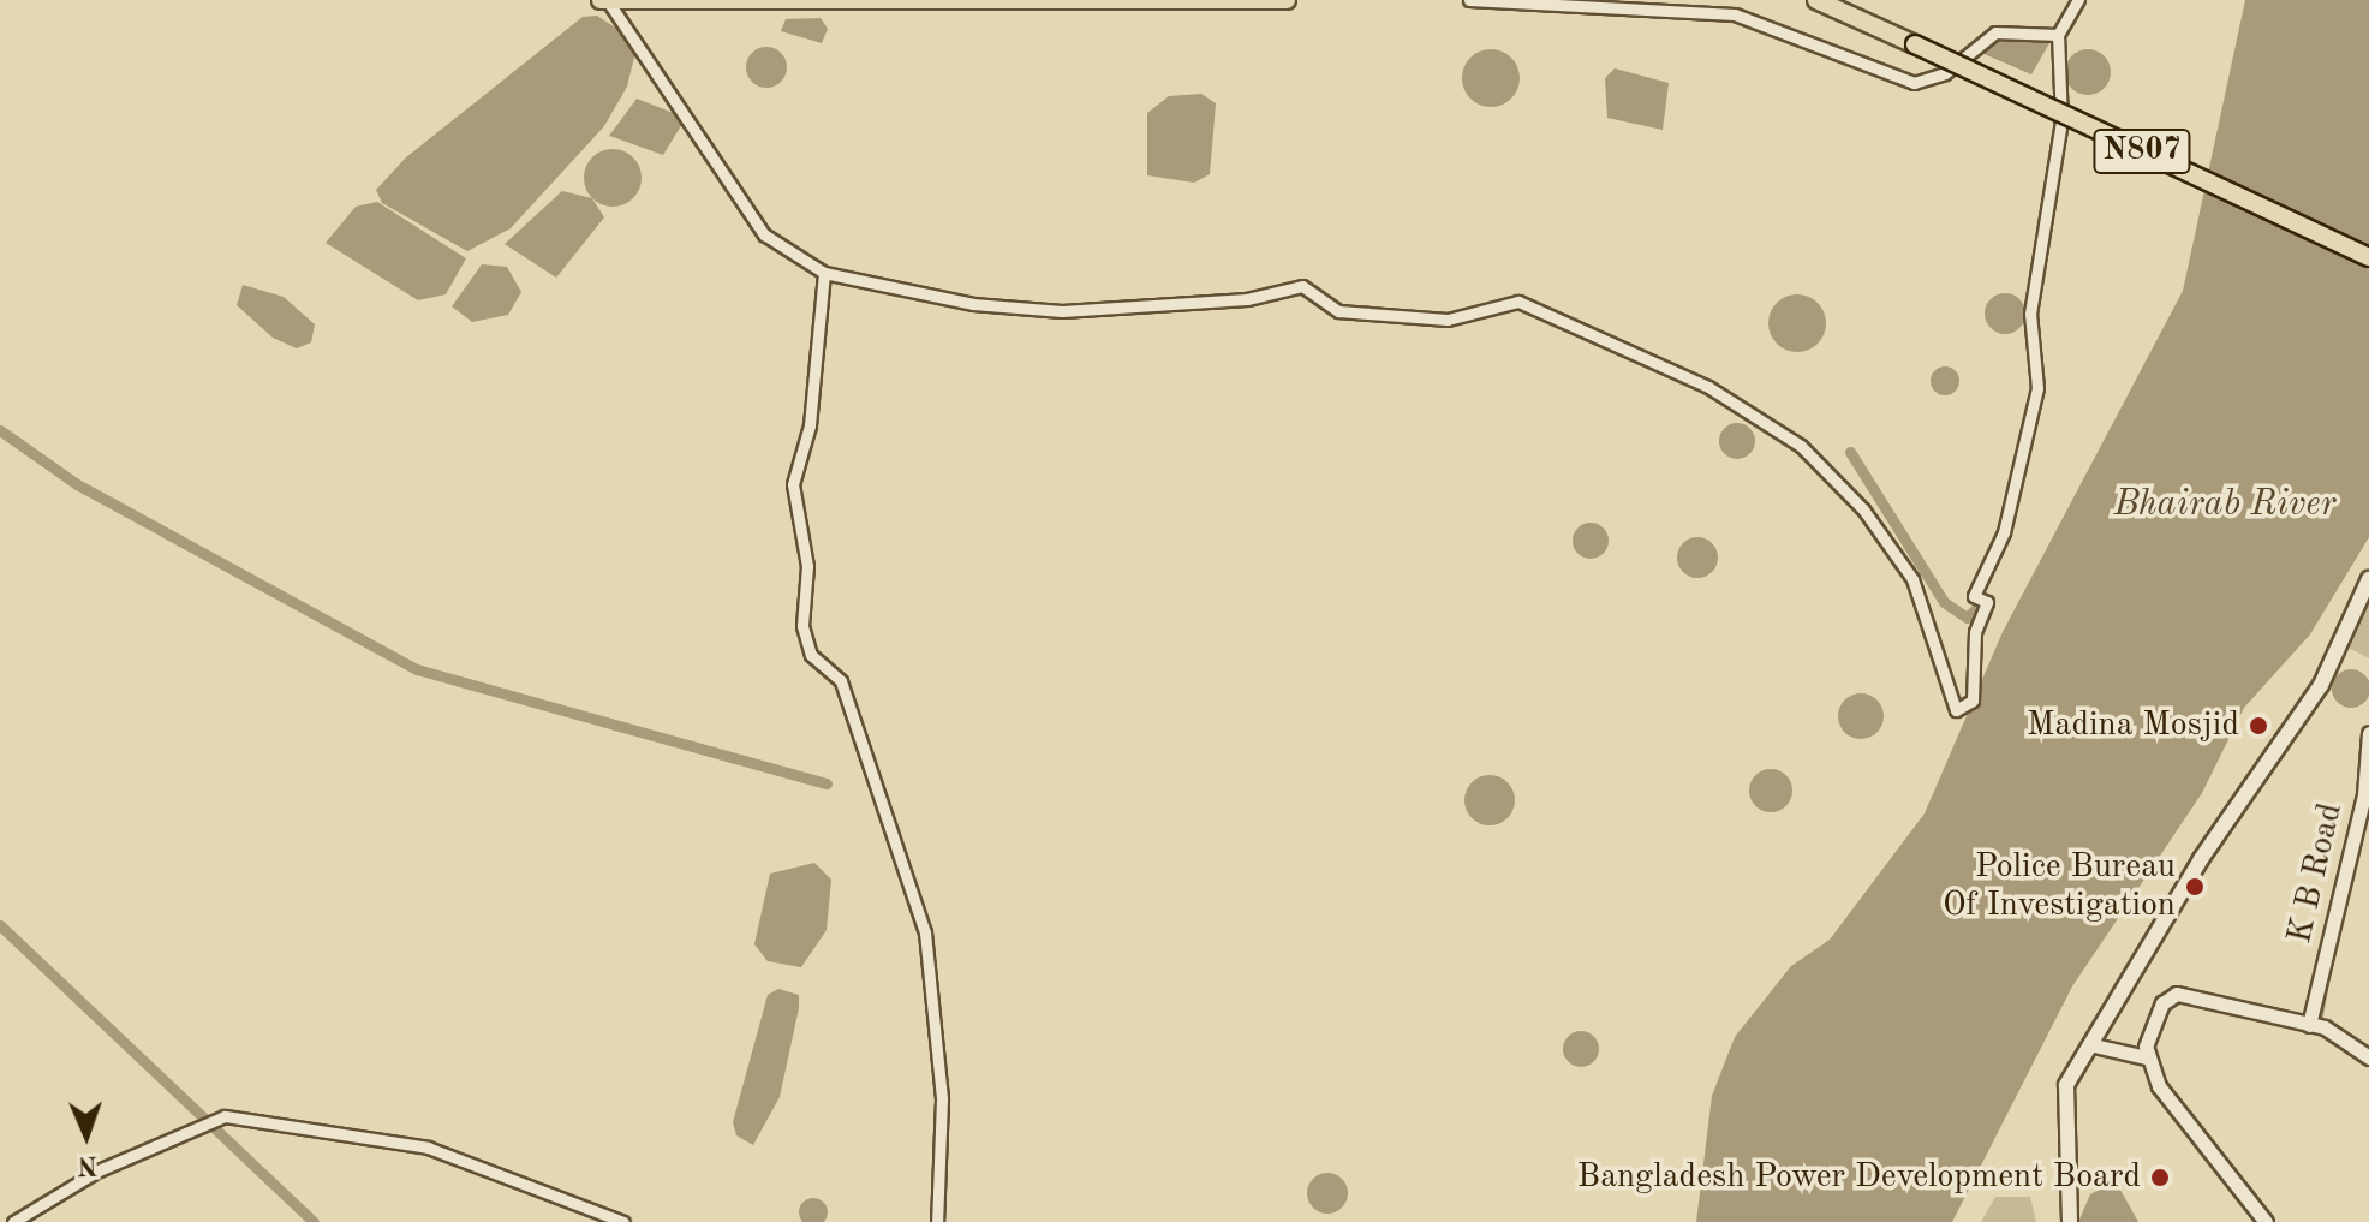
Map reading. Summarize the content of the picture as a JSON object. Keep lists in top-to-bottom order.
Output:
{
  "streets": {
    "highway": ["N807"],
    "street": ["K B Road"]
  },
  "water": ["Bhairab River"],
  "places": ["Madina Mosjid", "Police Bureau Of Investigation", "Bangladesh Power Development Board"],
  "north": "bottom"
}
